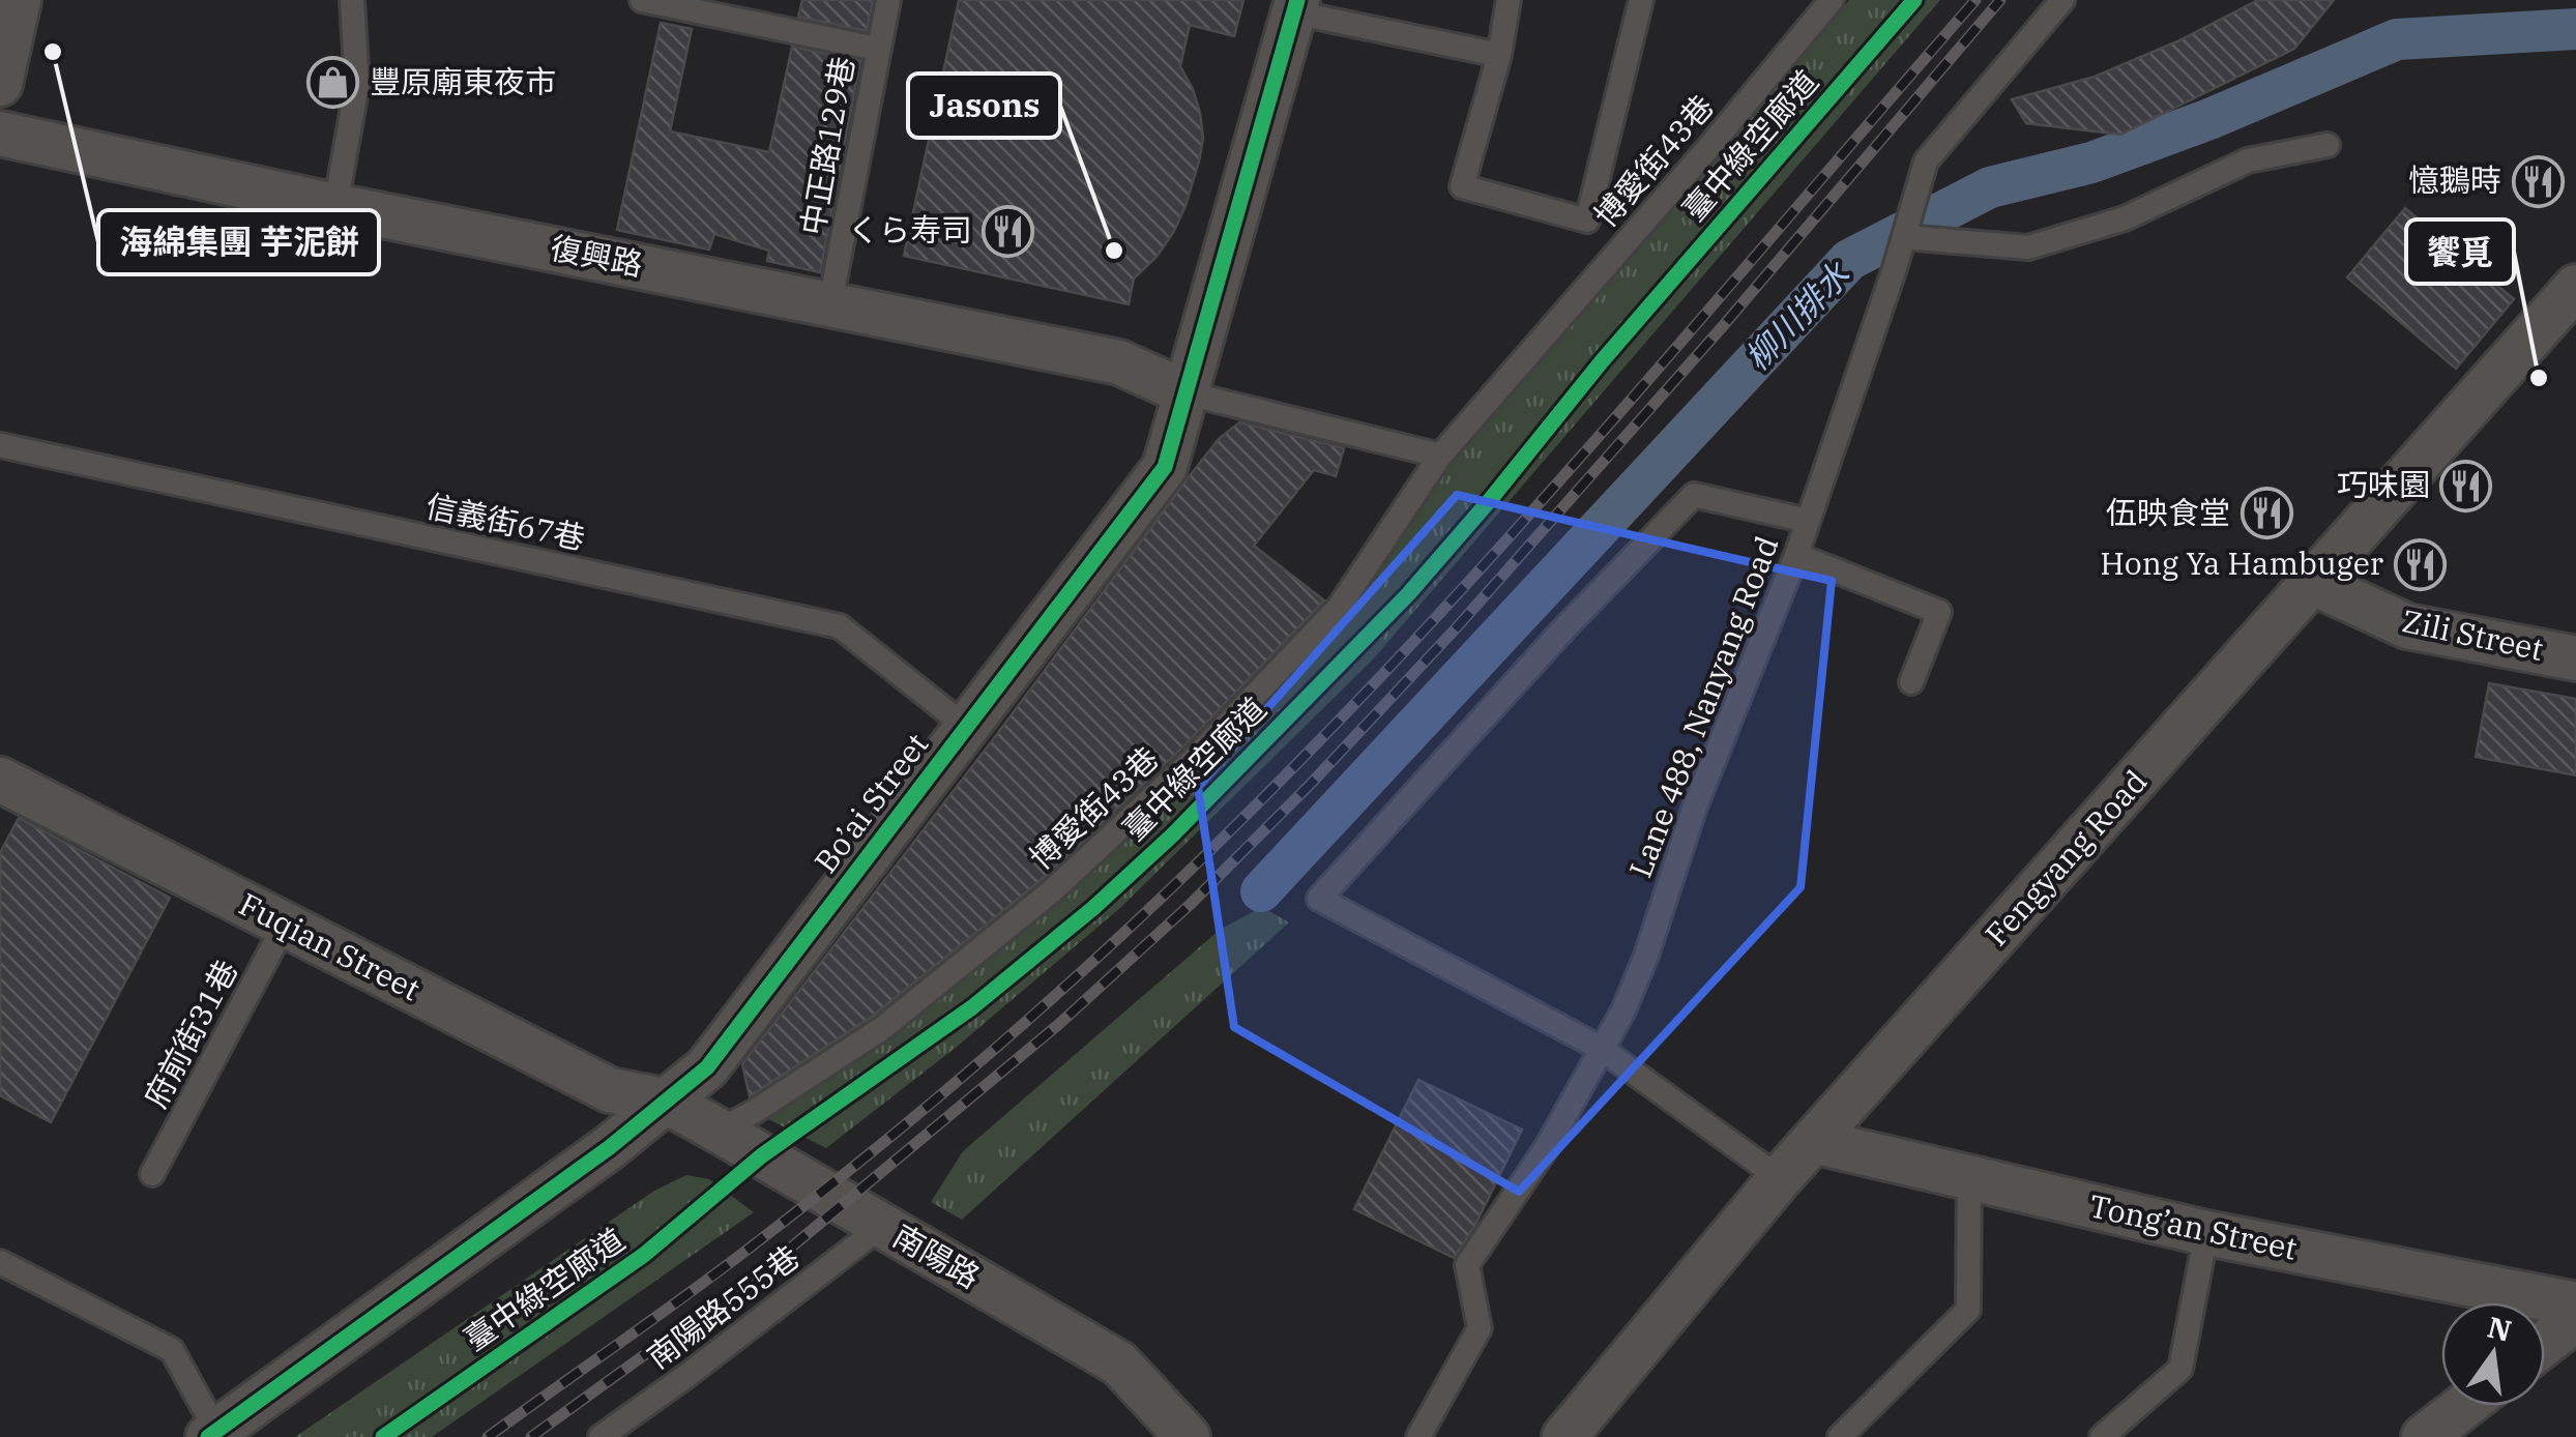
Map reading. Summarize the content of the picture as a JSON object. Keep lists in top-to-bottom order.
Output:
{
  "streets": {
    "street": [
      "復興路",
      "Zili Street",
      "Bo’ai Street",
      "Fengyang Road",
      "Fuqian Street",
      "Tong’an Street",
      "南陽路"
    ],
    "lane": [
      "中正路129巷",
      "博愛街43巷",
      "信義街67巷",
      "Lane 488, Nanyang Road",
      "府前街31巷",
      "南陽路555巷"
    ],
    "cycle path": ["臺中綠空廊道"]
  },
  "crossings": [
    ["中正路129巷", "復興路"],
    ["博愛街43巷", "南陽路"],
    ["復興路", "Bo’ai Street"],
    ["信義街67巷", "Bo’ai Street"],
    ["Zili Street", "Fengyang Road"],
    ["Bo’ai Street", "Fuqian Street"],
    ["Bo’ai Street", "南陽路"],
    ["Fengyang Road", "Tong’an Street"],
    ["Fuqian Street", "府前街31巷"],
    ["Fuqian Street", "南陽路"],
    ["南陽路", "南陽路555巷"]
  ],
  "water": ["柳川排水"],
  "places": {
    "other": ["海綿集團 芋泥餅", "Jasons", "饗覓"],
    "shop": ["豐原廟東夜市"],
    "restaurant": [
      "憶鵝時",
      "くら寿司",
      "巧味園",
      "伍映食堂",
      "Hong Ya Hambuger"
    ]
  },
  "north": "top"
}
